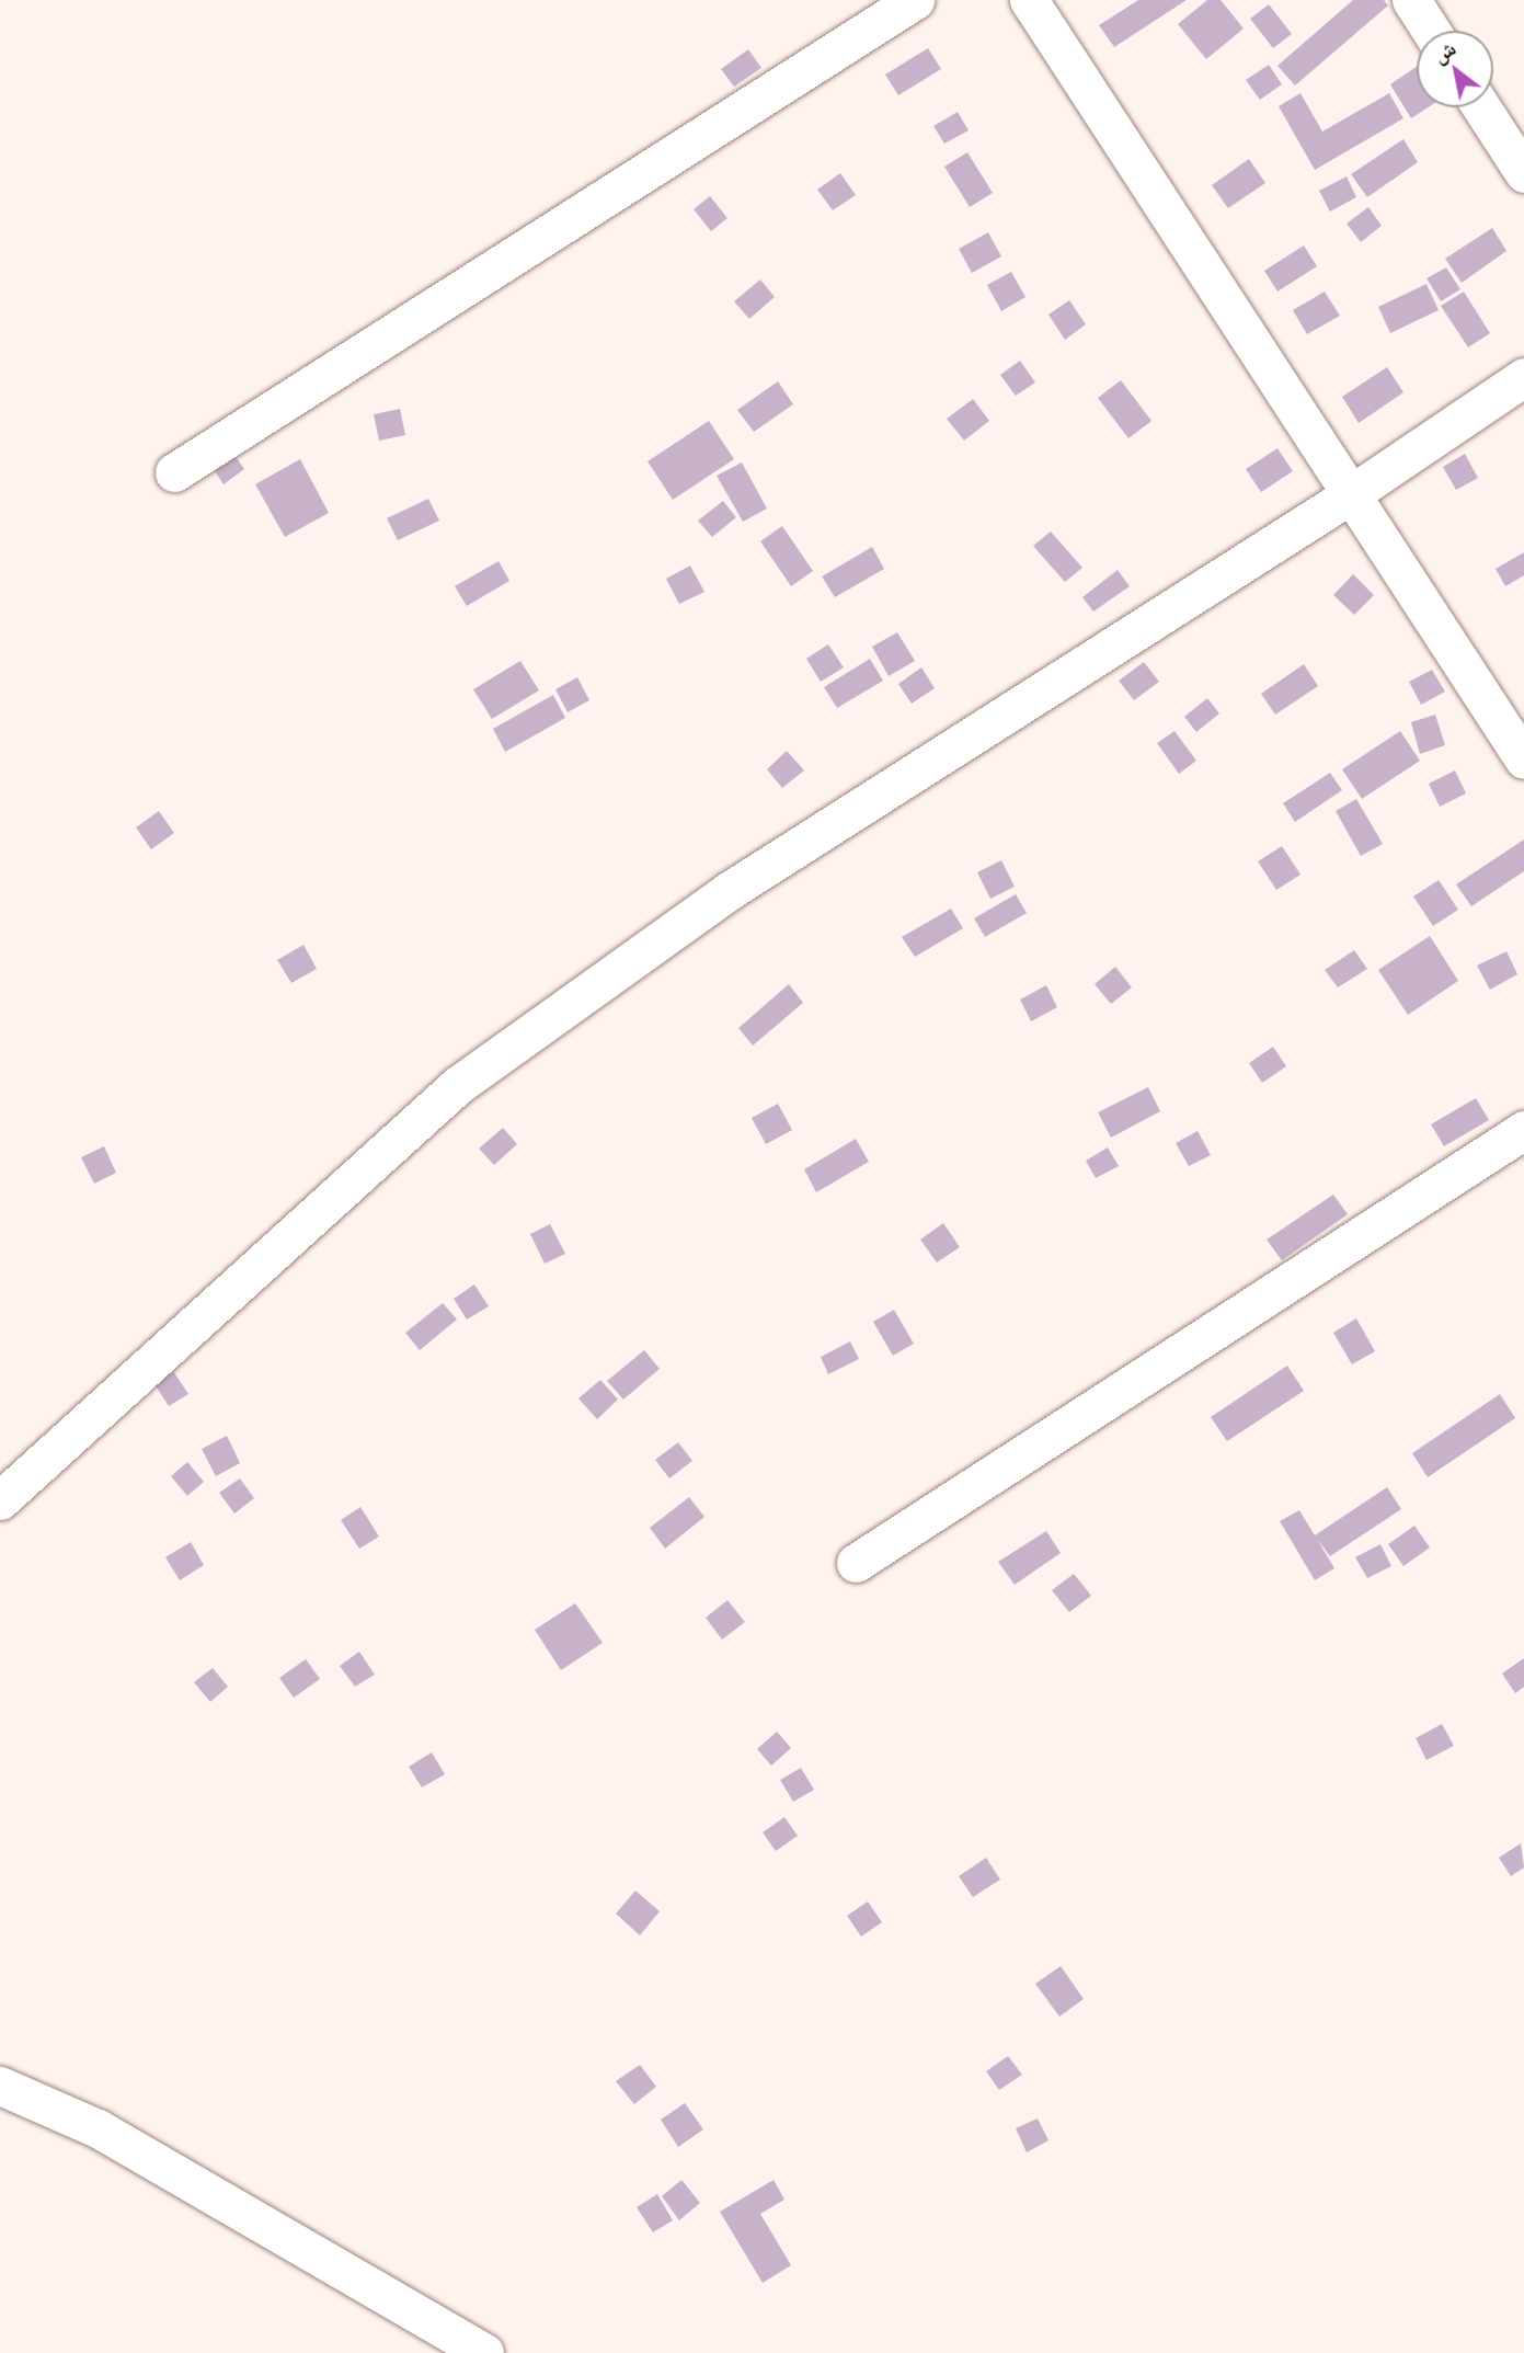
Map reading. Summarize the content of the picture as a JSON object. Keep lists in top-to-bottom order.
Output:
{
  "north": "top left"
}
